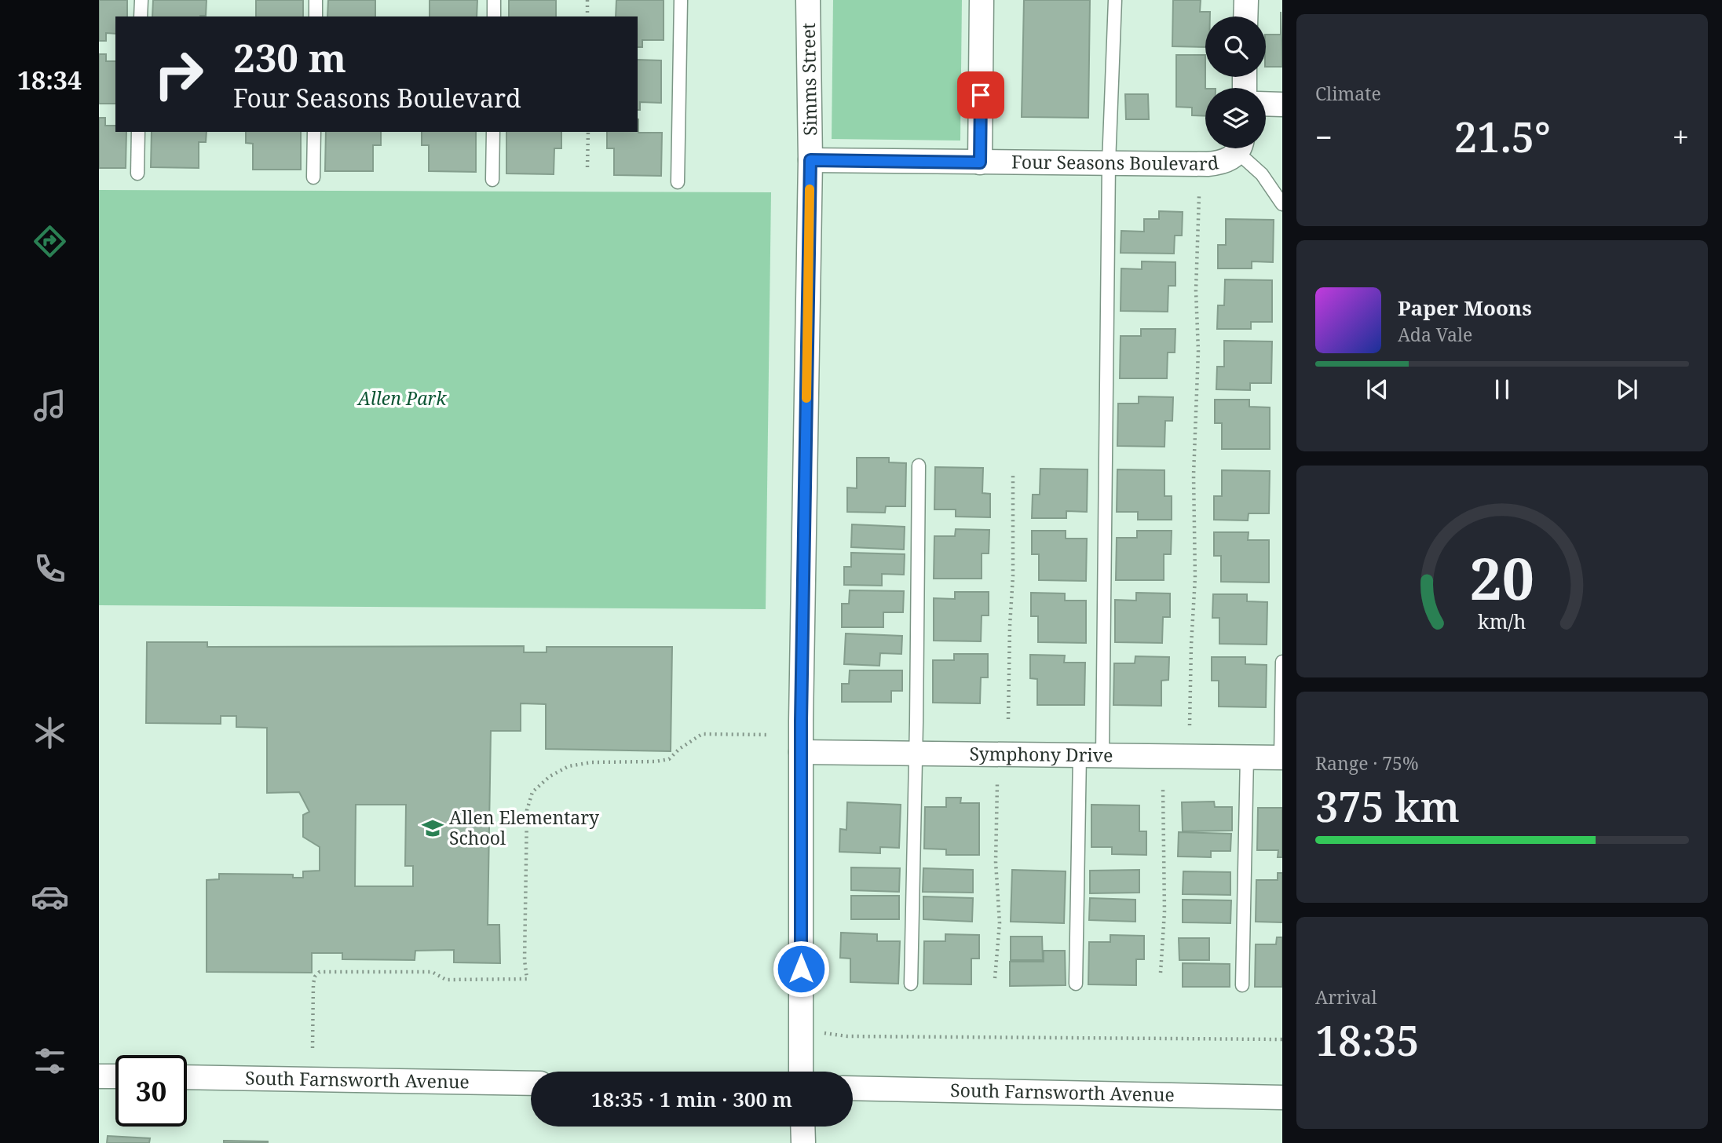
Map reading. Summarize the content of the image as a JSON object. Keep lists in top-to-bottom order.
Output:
{
  "streets": {
    "street": [
      "Simms Street",
      "Four Seasons Boulevard",
      "Symphony Drive",
      "South Farnsworth Avenue"
    ]
  },
  "crossings": [
    ["Simms Street", "Four Seasons Boulevard"],
    ["Simms Street", "Symphony Drive"]
  ],
  "parks": ["Allen Park"],
  "places": {
    "school or university": ["Allen Elementary School"]
  },
  "page": {
    "tabs": "18:34",
    "tile": [
      "Climate",
      ["Range · 75%", "375 km"],
      ["Arrival", "18:35"]
    ],
    "turn": ["230 m", "Four Seasons Boulevard"],
    "heat": ["−", "21.5°", "+"],
    "song": ["Paper Moons", "Ada Vale"],
    "limit": "30",
    "trip": "18:35 · 1 min · 300 m",
    "gauge": ["20", "km/h"]
  }
}
